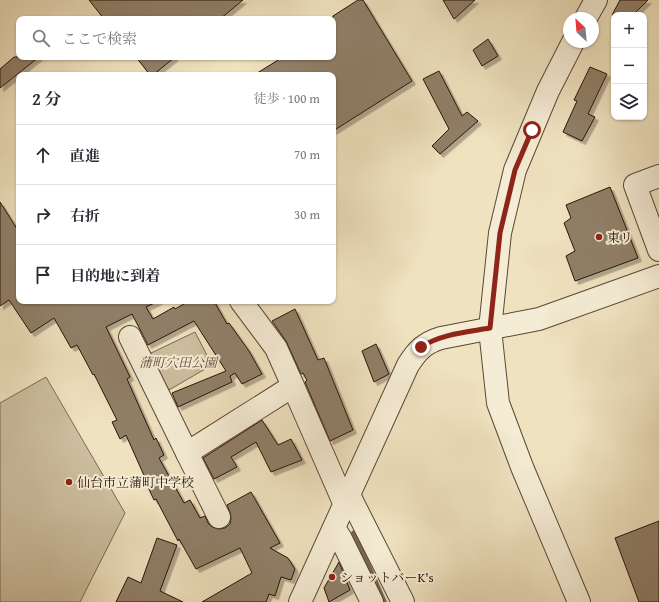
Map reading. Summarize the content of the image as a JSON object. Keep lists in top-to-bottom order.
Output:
{
  "parks": ["蒲町穴田公園"],
  "places": ["東リ", "仙台市立蒲町中学校", "ショットバーK's"],
  "north": "top left",
  "page": {
    "map_buttons": ["+", "−"],
    "search": "ここで検索",
    "heading": ["2 分", "徒歩 · 100 m"],
    "list": [
      ["直進", "70 m"],
      ["右折", "30 m"],
      "目的地に到着"
    ]
  }
}
